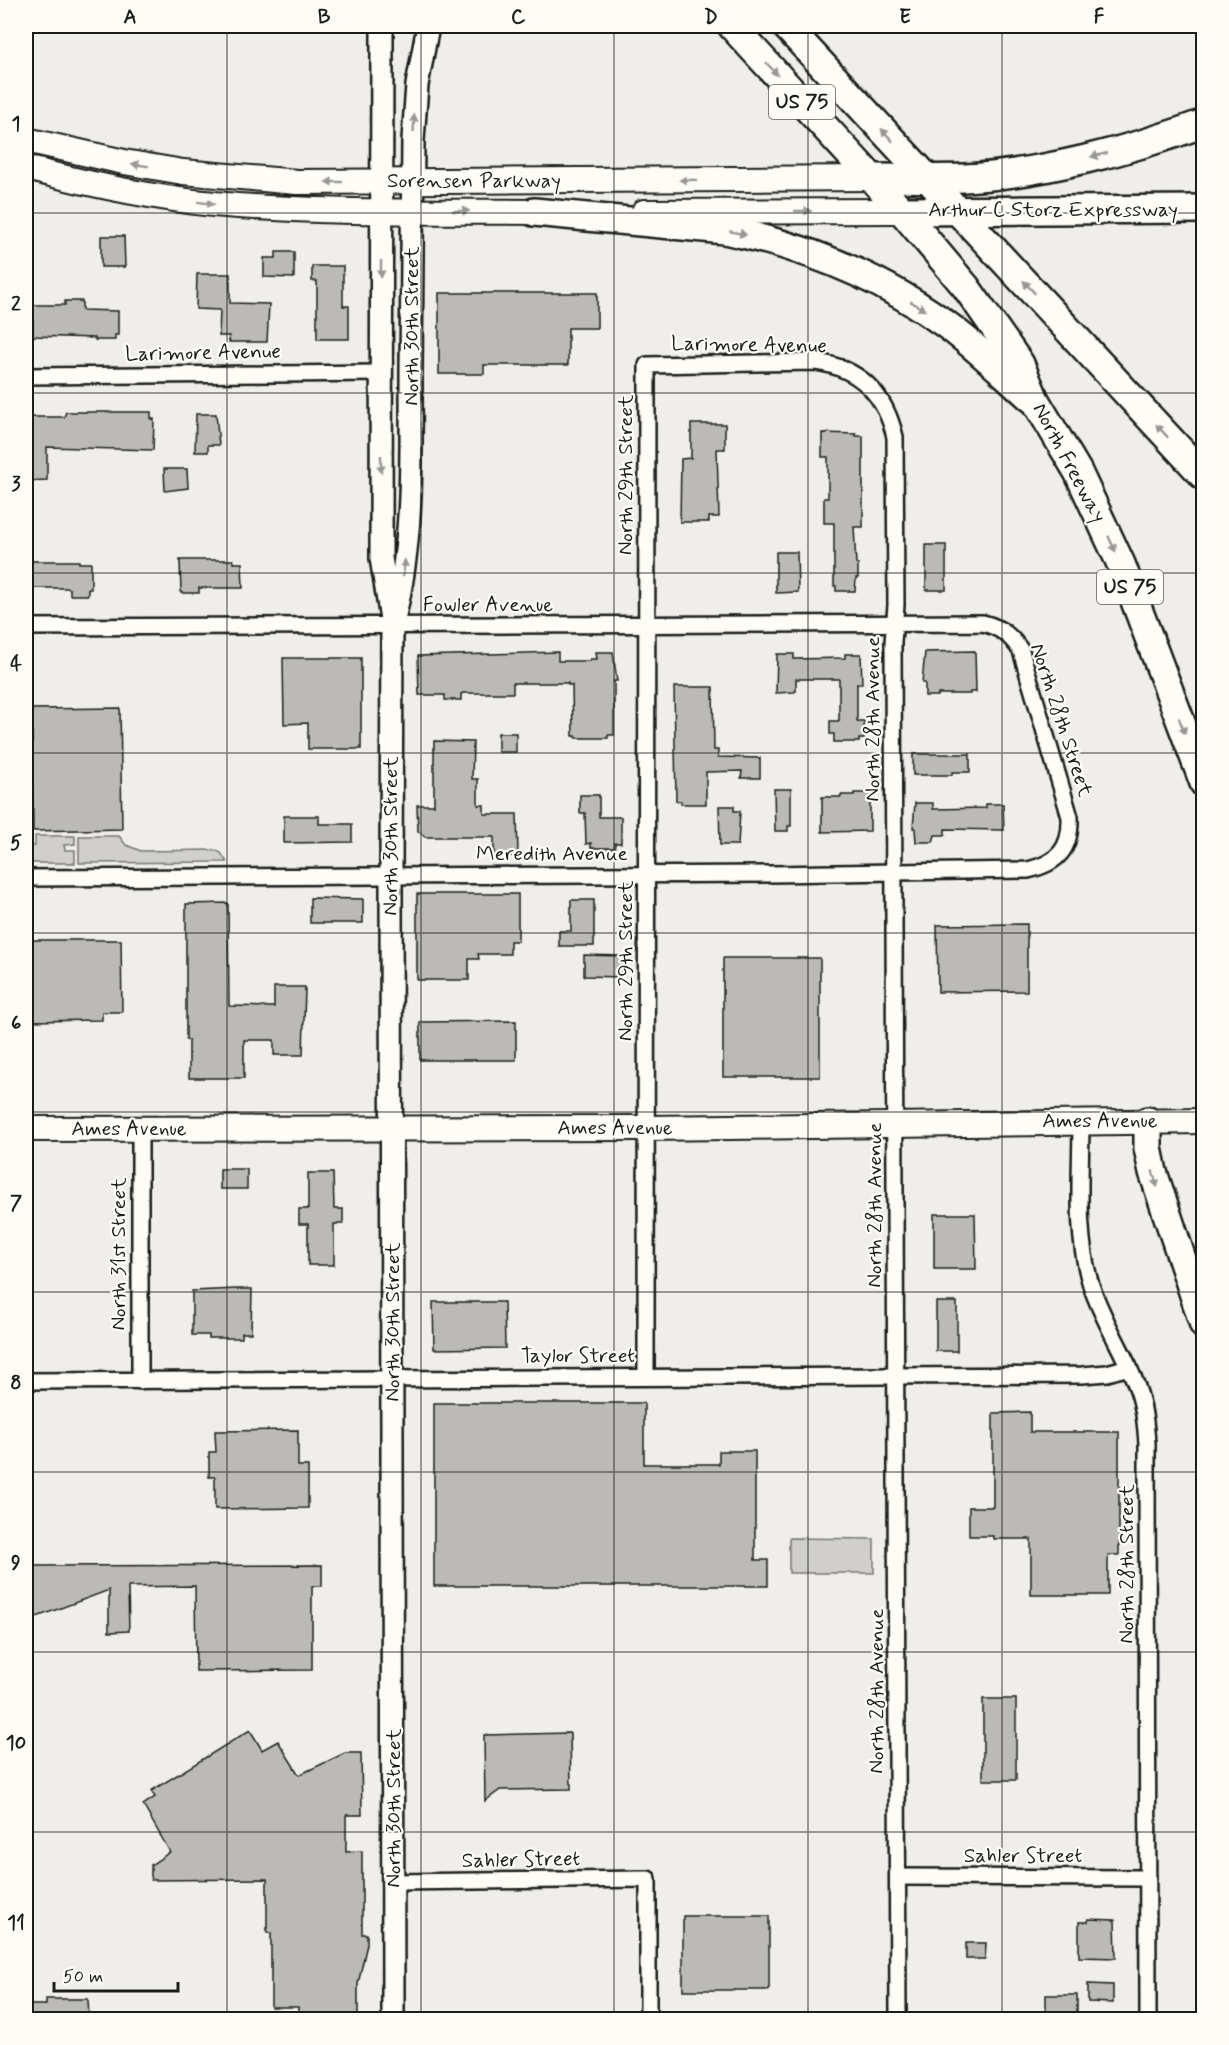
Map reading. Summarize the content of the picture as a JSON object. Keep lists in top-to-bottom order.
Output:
{
  "streets": {
    "highway": [
      "US 75",
      "Sorensen Parkway",
      "Arthur C Storz Expressway",
      "North Freeway"
    ],
    "main road": ["North 30th Street", "Ames Avenue"],
    "street": [
      "Larimore Avenue",
      "North 29th Street",
      "Fowler Avenue",
      "North 28th Avenue",
      "North 28th Street",
      "Meredith Avenue",
      "North 31st Street",
      "Taylor Street",
      "Sahler Street"
    ]
  },
  "crossings": [
    ["US 75", "Sorensen Parkway"],
    ["US 75", "Arthur C Storz Expressway"],
    ["US 75", "North Freeway"],
    ["Sorensen Parkway", "Arthur C Storz Expressway"],
    ["Sorensen Parkway", "North 30th Street"],
    ["Sorensen Parkway", "North Freeway"],
    ["Arthur C Storz Expressway", "North Freeway"],
    ["North 30th Street", "Larimore Avenue"],
    ["North 30th Street", "Fowler Avenue"],
    ["North 30th Street", "Meredith Avenue"],
    ["North 30th Street", "Ames Avenue"],
    ["North 30th Street", "Taylor Street"],
    ["North 30th Street", "Sahler Street"],
    ["Larimore Avenue", "North 29th Street"],
    ["Larimore Avenue", "North 28th Avenue"],
    ["North 29th Street", "Fowler Avenue"],
    ["North 29th Street", "Meredith Avenue"],
    ["North 29th Street", "Ames Avenue"],
    ["North 29th Street", "Taylor Street"],
    ["Fowler Avenue", "North 28th Avenue"],
    ["Fowler Avenue", "North 28th Street"],
    ["North 28th Avenue", "Meredith Avenue"],
    ["North 28th Avenue", "Ames Avenue"],
    ["North 28th Avenue", "Taylor Street"],
    ["North 28th Avenue", "Sahler Street"],
    ["North 28th Street", "Meredith Avenue"],
    ["North 28th Street", "Ames Avenue"],
    ["North 28th Street", "Taylor Street"],
    ["North 28th Street", "Sahler Street"],
    ["Ames Avenue", "North 31st Street"],
    ["North 31st Street", "Taylor Street"]
  ],
  "scale_bar": "50 m",
  "grid": {
    "columns": [
      "A",
      "B",
      "C",
      "D",
      "E",
      "F"
    ],
    "rows": [
      "1",
      "2",
      "3",
      "4",
      "5",
      "6",
      "7",
      "8",
      "9",
      "10",
      "11"
    ]
  }
}
